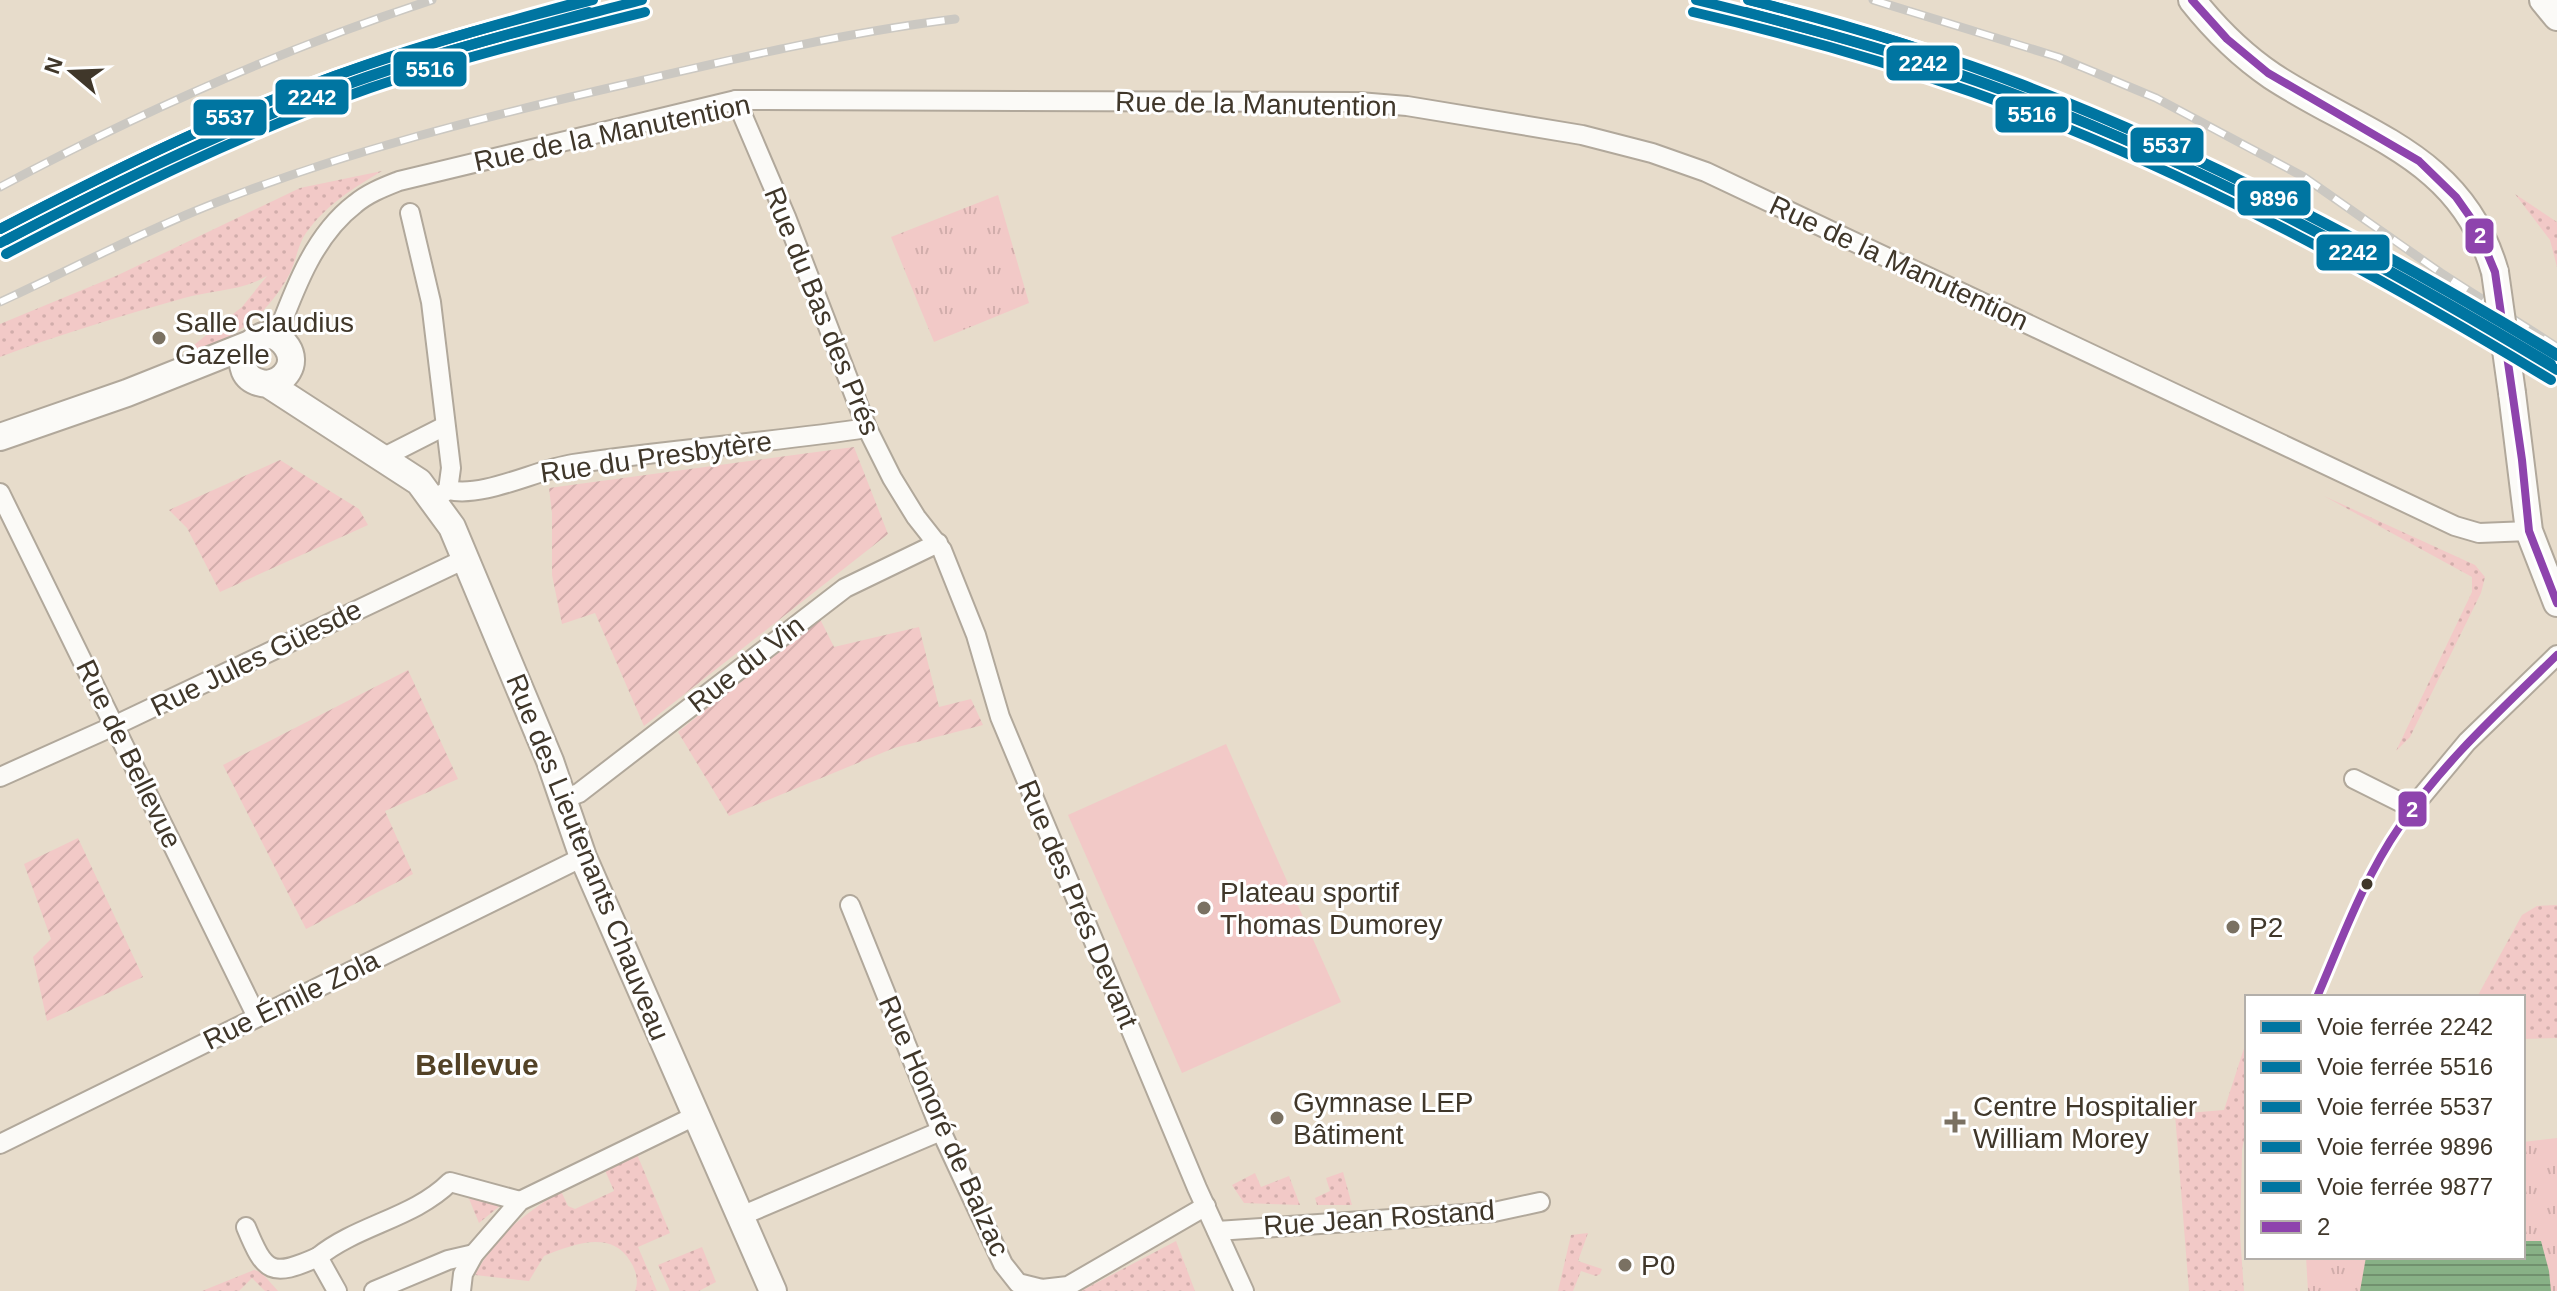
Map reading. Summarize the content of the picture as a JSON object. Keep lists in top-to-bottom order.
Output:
{
  "streets": {
    "street": [
      "Rue de la Manutention",
      "Rue du Bas des Prés",
      "Rue du Presbytère",
      "Rue Jules Güesde",
      "Rue du Vin",
      "Rue de Bellevue",
      "Rue des Lieutenants Chauveau",
      "Rue des Prés Devant",
      "Rue Émile Zola",
      "Rue Honoré de Balzac",
      "Rue Jean Rostand"
    ]
  },
  "crossings": [
    ["Rue de la Manutention", "Rue du Bas des Prés"],
    ["Rue de la Manutention", "Rue des Lieutenants Chauveau"],
    ["Rue du Bas des Prés", "Rue du Presbytère"],
    ["Rue du Bas des Prés", "Rue des Prés Devant"],
    ["Rue du Presbytère", "Rue des Lieutenants Chauveau"],
    ["Rue Jules Güesde", "Rue de Bellevue"],
    ["Rue Jules Güesde", "Rue des Lieutenants Chauveau"],
    ["Rue du Vin", "Rue des Lieutenants Chauveau"],
    ["Rue du Vin", "Rue des Prés Devant"],
    ["Rue de Bellevue", "Rue Émile Zola"],
    ["Rue des Lieutenants Chauveau", "Rue Émile Zola"],
    ["Rue des Prés Devant", "Rue Honoré de Balzac"],
    ["Rue des Prés Devant", "Rue Jean Rostand"]
  ],
  "districts": ["Bellevue"],
  "places": {
    "other": [
      "Salle Claudius Gazelle",
      "Plateau sportif Thomas Dumorey",
      "P2",
      "Gymnase LEP Bâtiment",
      "P0"
    ],
    "health": ["Centre Hospitalier William Morey"]
  },
  "lines": [
    "rail line 2242",
    "rail line 5537",
    "rail line 9896",
    "transit line 2",
    "rail line 5516",
    "rail line 9877"
  ],
  "legend": [
    "Voie ferrée 2242",
    "Voie ferrée 5516",
    "Voie ferrée 5537",
    "Voie ferrée 9896",
    "Voie ferrée 9877",
    "2"
  ],
  "north": "left"
}
